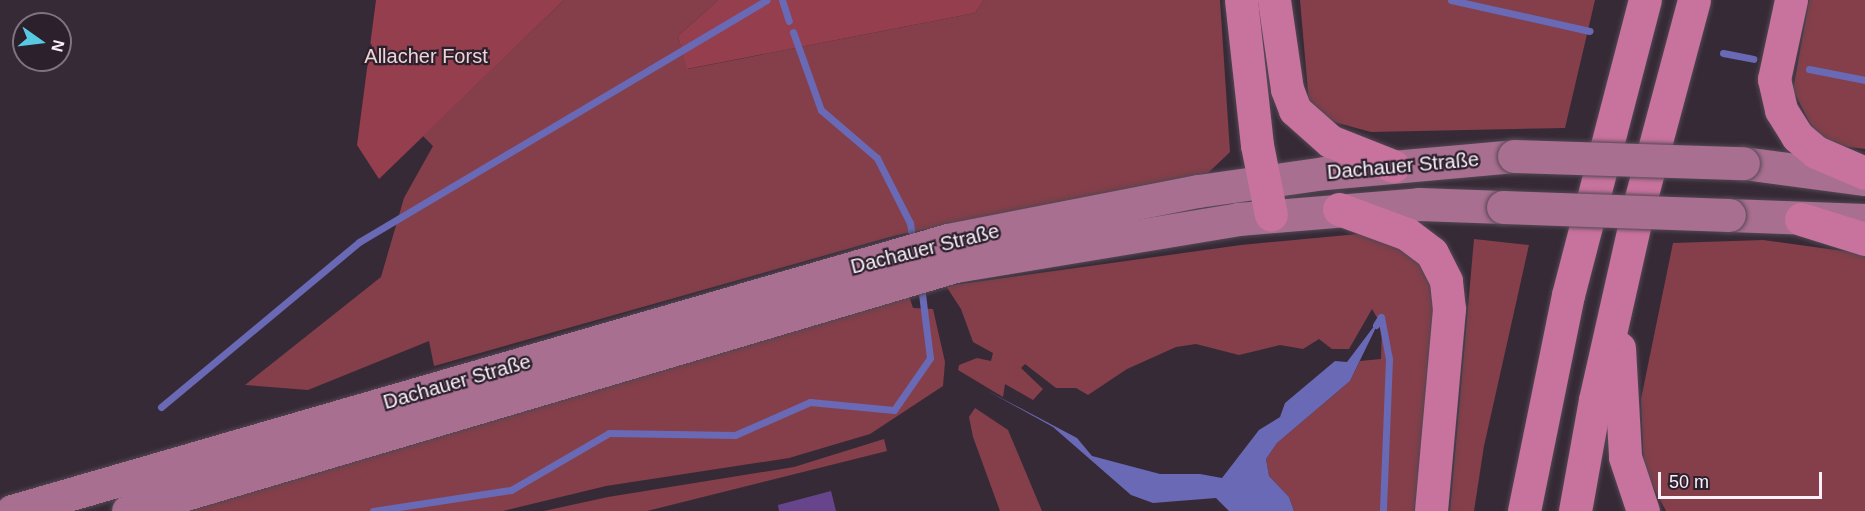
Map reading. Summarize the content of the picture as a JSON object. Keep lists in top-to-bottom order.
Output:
{
  "streets": {
    "main road": ["Dachauer Straße"]
  },
  "parks": ["Allacher Forst"],
  "scale_bar": "50 m",
  "north": "right"
}
